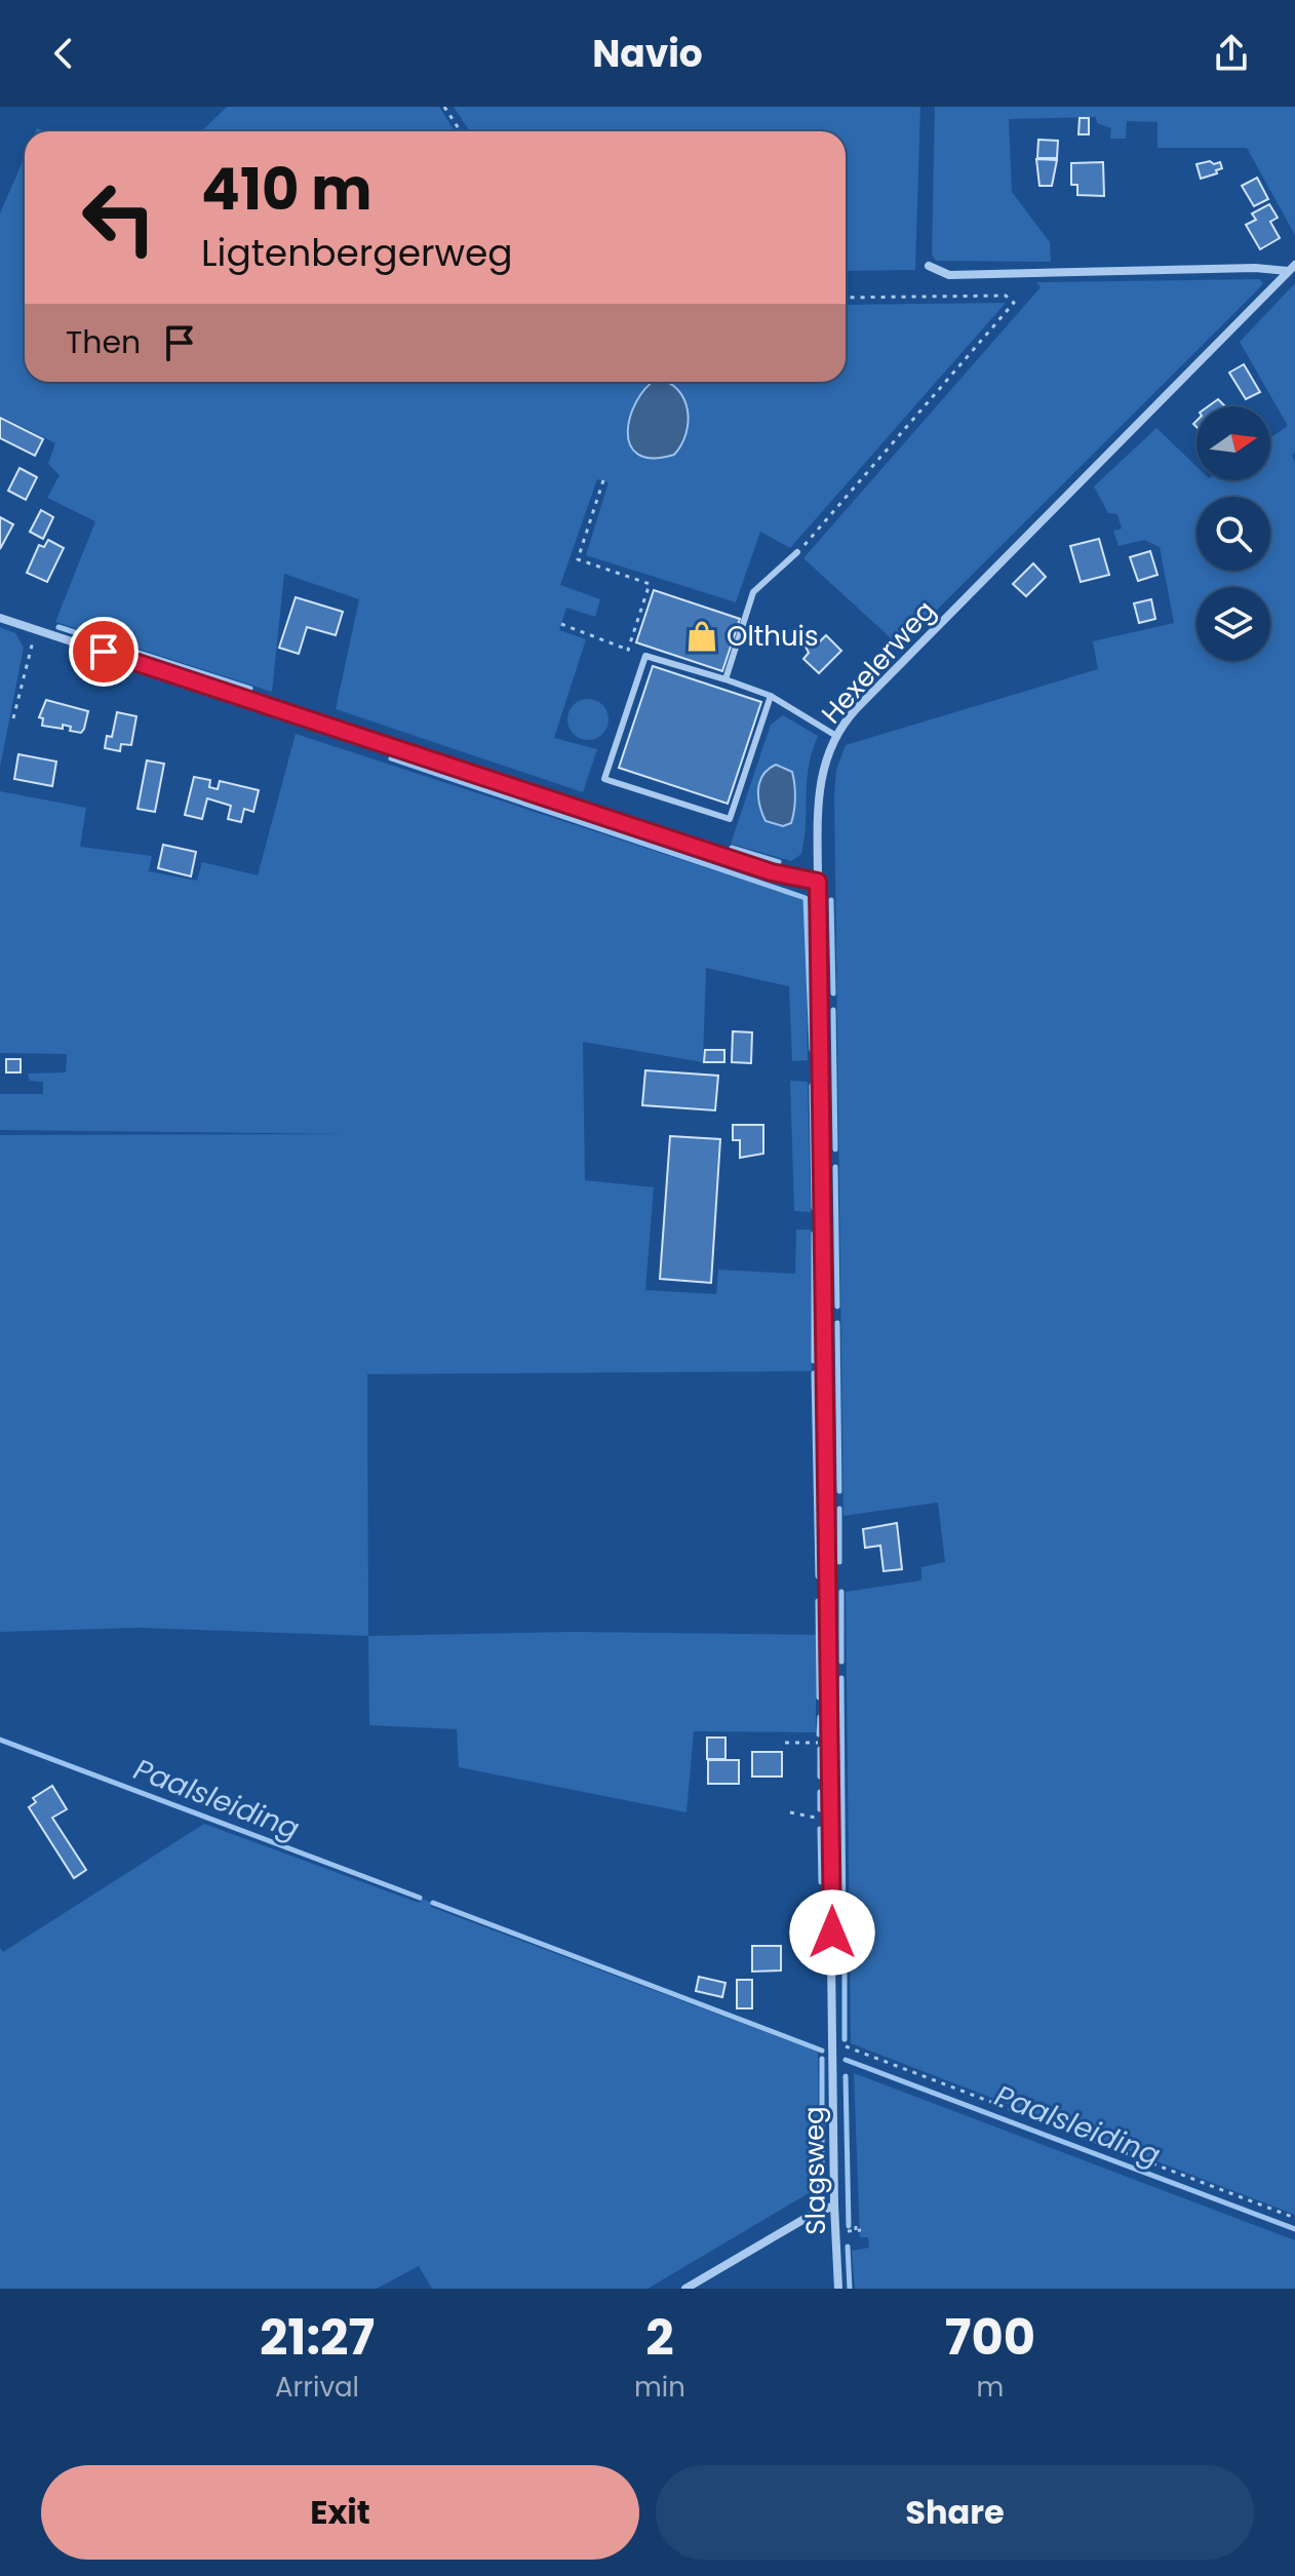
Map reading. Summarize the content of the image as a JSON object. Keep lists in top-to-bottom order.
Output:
{
  "streets": {
    "street": ["Hexelerweg", "Slagsweg"]
  },
  "crossings": [
    ["Hexelerweg", "Slagsweg"]
  ],
  "water": ["Paalsleiding"],
  "places": {
    "shop": ["Olthuis"]
  },
  "north": "right",
  "page": {
    "header": "Navio",
    "turn": ["410 m", "Ligtenbergerweg"],
    "then": "Then",
    "eta": [
      "21:27",
      "Arrival",
      "2",
      "min",
      "700",
      "m"
    ],
    "buttons": ["Exit", "Share"]
  }
}
